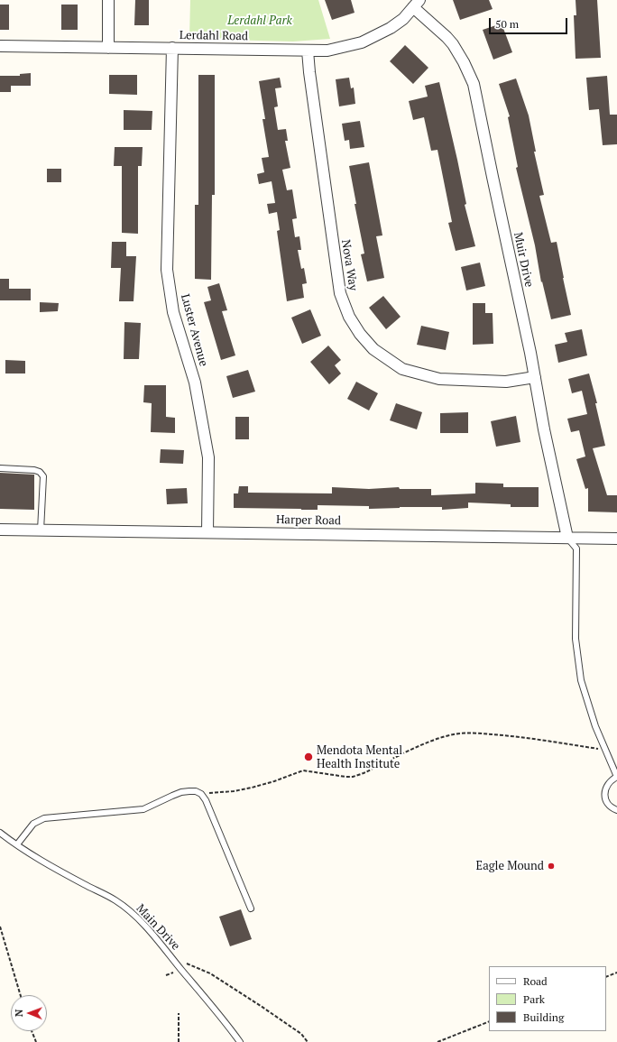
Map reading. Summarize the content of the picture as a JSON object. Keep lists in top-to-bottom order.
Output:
{
  "streets": {
    "street": [
      "Lerdahl Road",
      "Muir Drive",
      "Nova Way",
      "Luster Avenue",
      "Harper Road"
    ],
    "lane": ["Main Drive"]
  },
  "crossings": [
    ["Lerdahl Road", "Muir Drive"],
    ["Lerdahl Road", "Nova Way"],
    ["Lerdahl Road", "Luster Avenue"],
    ["Muir Drive", "Nova Way"],
    ["Muir Drive", "Harper Road"],
    ["Luster Avenue", "Harper Road"]
  ],
  "parks": ["Lerdahl Park"],
  "places": ["Mendota Mental Health Institute", "Eagle Mound"],
  "legend": ["Road", "Park", "Building"],
  "scale_bar": "50 m",
  "north": "left"
}
